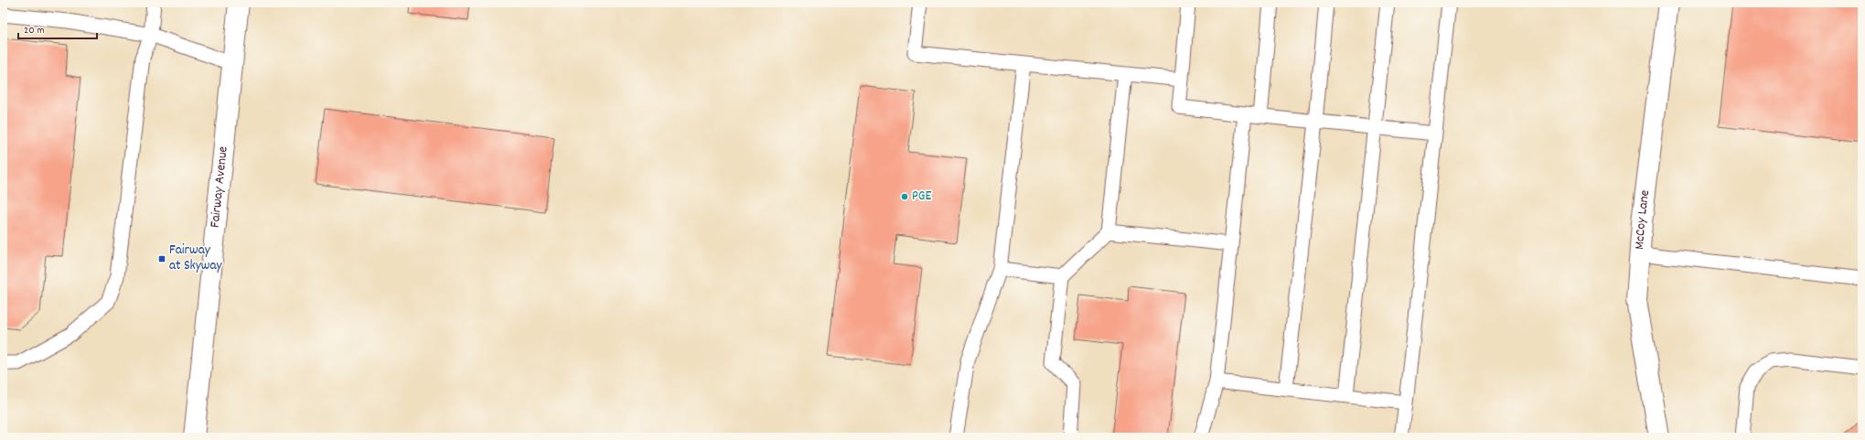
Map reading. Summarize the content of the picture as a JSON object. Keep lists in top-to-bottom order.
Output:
{
  "streets": {
    "street": ["Fairway Avenue", "McCoy Lane"]
  },
  "places": {
    "other": ["PGE"],
    "transit": ["Fairway at Skyway"]
  },
  "scale_bar": "20 m"
}
